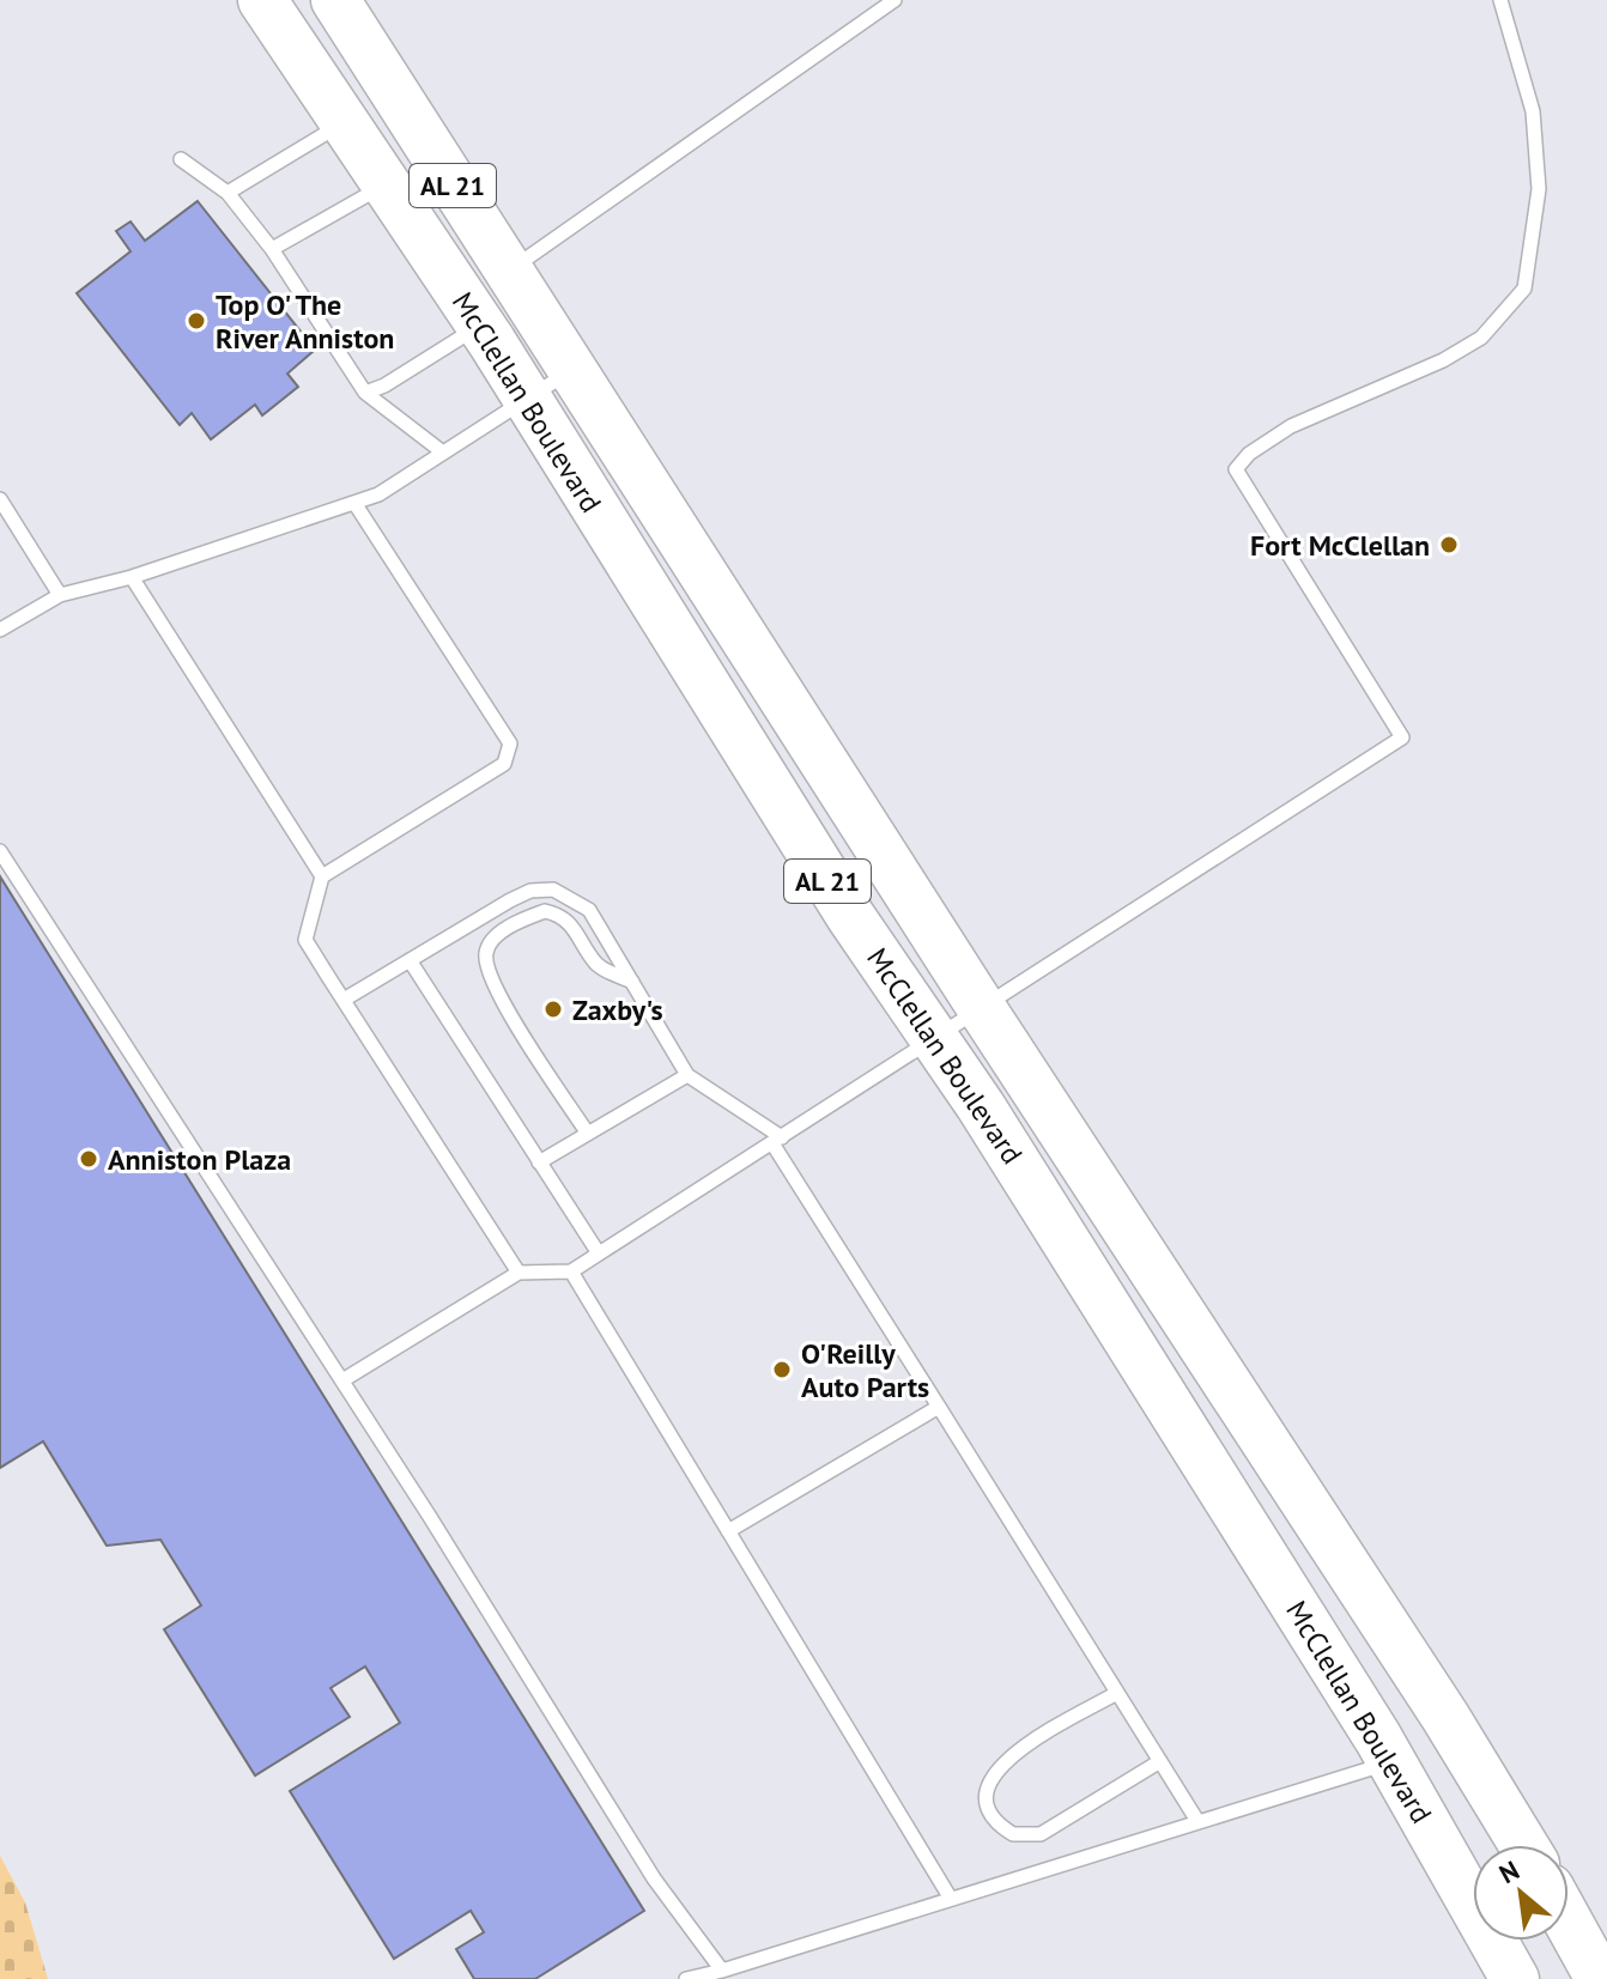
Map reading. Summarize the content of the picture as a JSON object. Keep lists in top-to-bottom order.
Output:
{
  "streets": {
    "highway": ["AL 21", "McClellan Boulevard"]
  },
  "places": [
    "Top O' The River Anniston",
    "Fort McClellan",
    "Zaxby's",
    "Anniston Plaza",
    "O'Reilly Auto Parts"
  ],
  "north": "top left"
}
